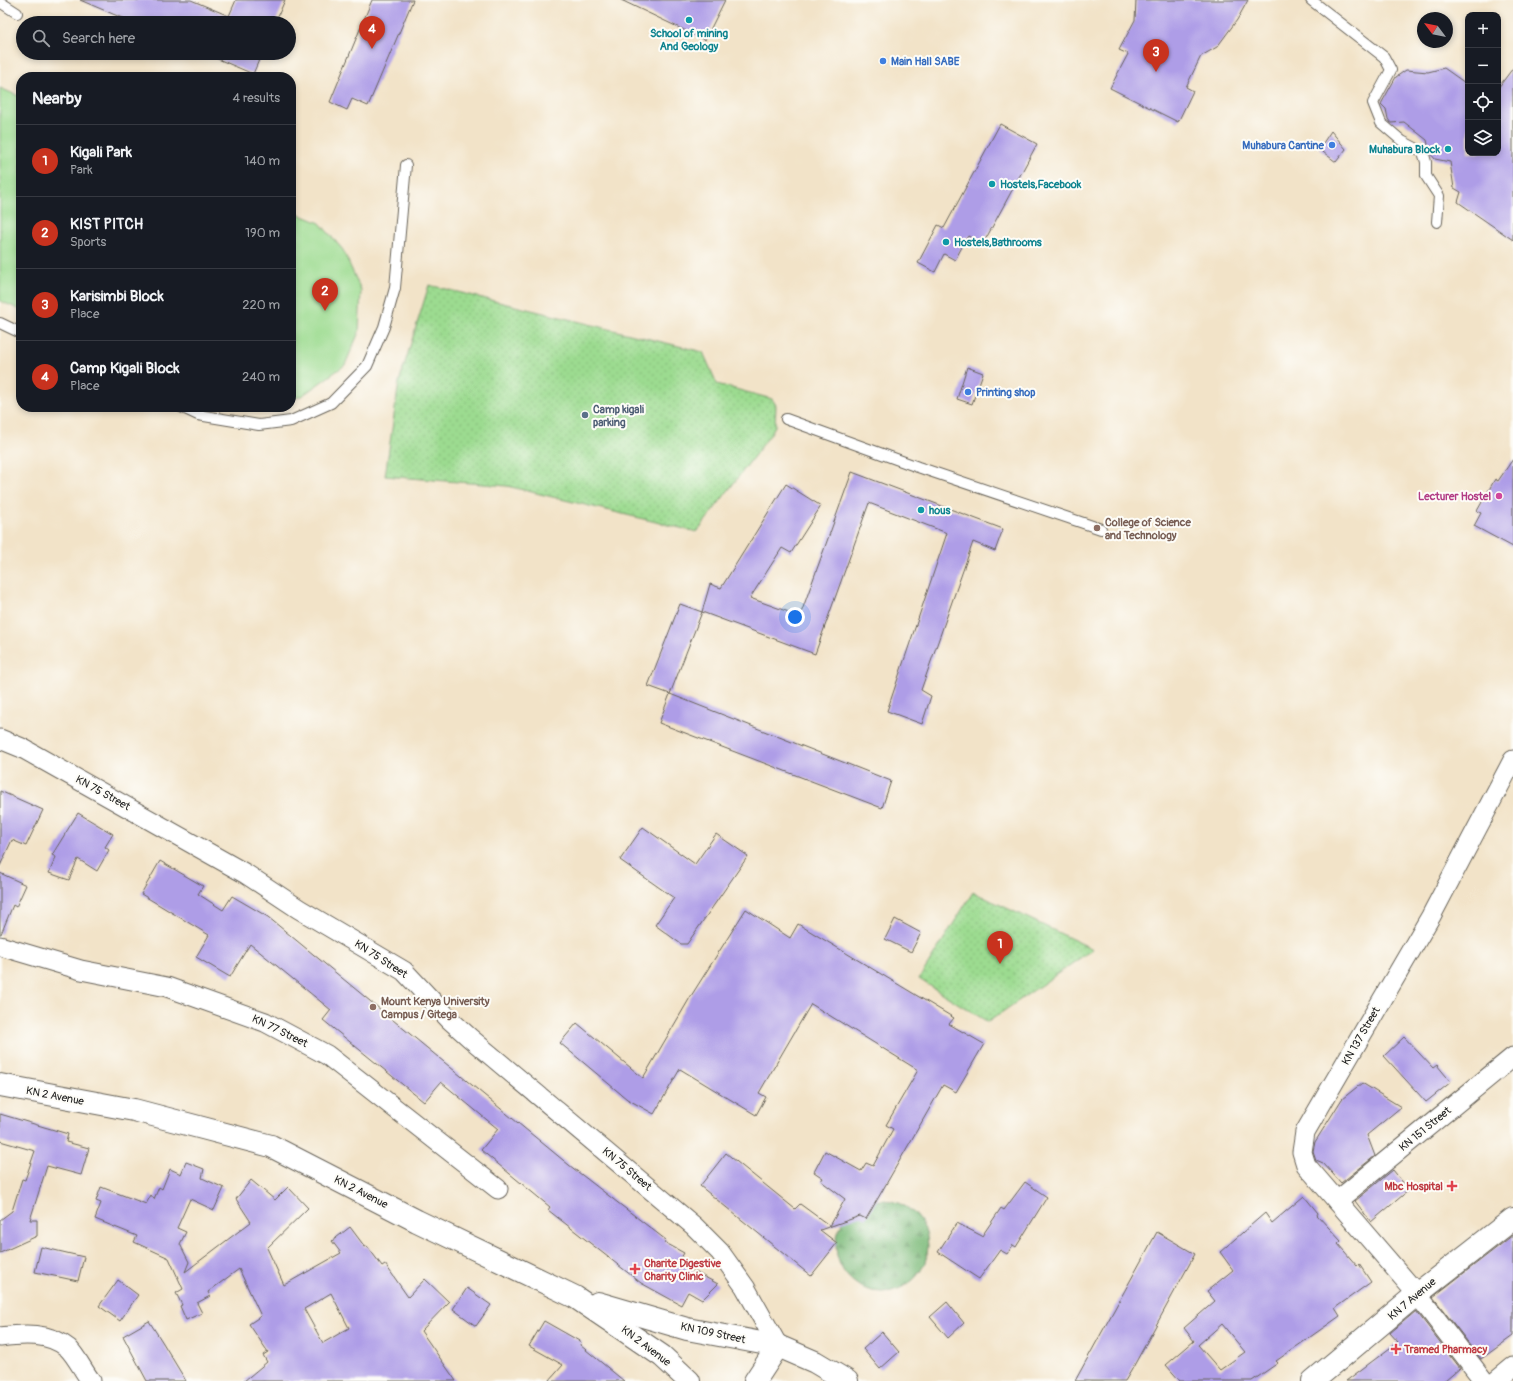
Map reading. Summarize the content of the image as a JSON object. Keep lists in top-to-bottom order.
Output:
{
  "streets": {
    "main road": ["KN 2 Avenue", "KN 7 Avenue", "KN 109 Street"],
    "street": [
      "KN 75 Street",
      "KN 77 Street",
      "KN 137 Street",
      "KN 151 Street"
    ]
  },
  "crossings": [
    ["KN 75 Street", "KN 109 Street"],
    ["KN 137 Street", "KN 151 Street"],
    ["KN 137 Street", "KN 7 Avenue"],
    ["KN 2 Avenue", "KN 109 Street"]
  ],
  "places": {
    "other": [
      "School of mining And Geology",
      "Main Hall SABE",
      "Muhabura Cantine",
      "Muhabura Block",
      "Hostels,Facebook",
      "Hostels,Bathrooms",
      "Printing shop",
      "Camp kigali parking",
      "Lecturer Hostel",
      "hous",
      "College of Science and Technology",
      "Mount Kenya University Campus / Gitega"
    ],
    "health": ["Mbc Hospital", "Charite Digestive Charity Clinic", "Tramed Pharmacy"]
  },
  "north": "top left",
  "page": {
    "map_buttons": ["+", "−"],
    "pins": [
      "4",
      "3",
      "2",
      "1"
    ],
    "search": "Search here",
    "heading": ["Nearby", "4 results"],
    "list": [
      {
        "mark": "1",
        "name": "Kigali Park",
        "note": "Park",
        "value": "140 m"
      },
      {
        "mark": "2",
        "name": "KIST PITCH",
        "note": "Sports",
        "value": "190 m"
      },
      {
        "mark": "3",
        "name": "Karisimbi Block",
        "note": "Place",
        "value": "220 m"
      },
      {
        "mark": "4",
        "name": "Camp Kigali Block",
        "note": "Place",
        "value": "240 m"
      }
    ]
  }
}
